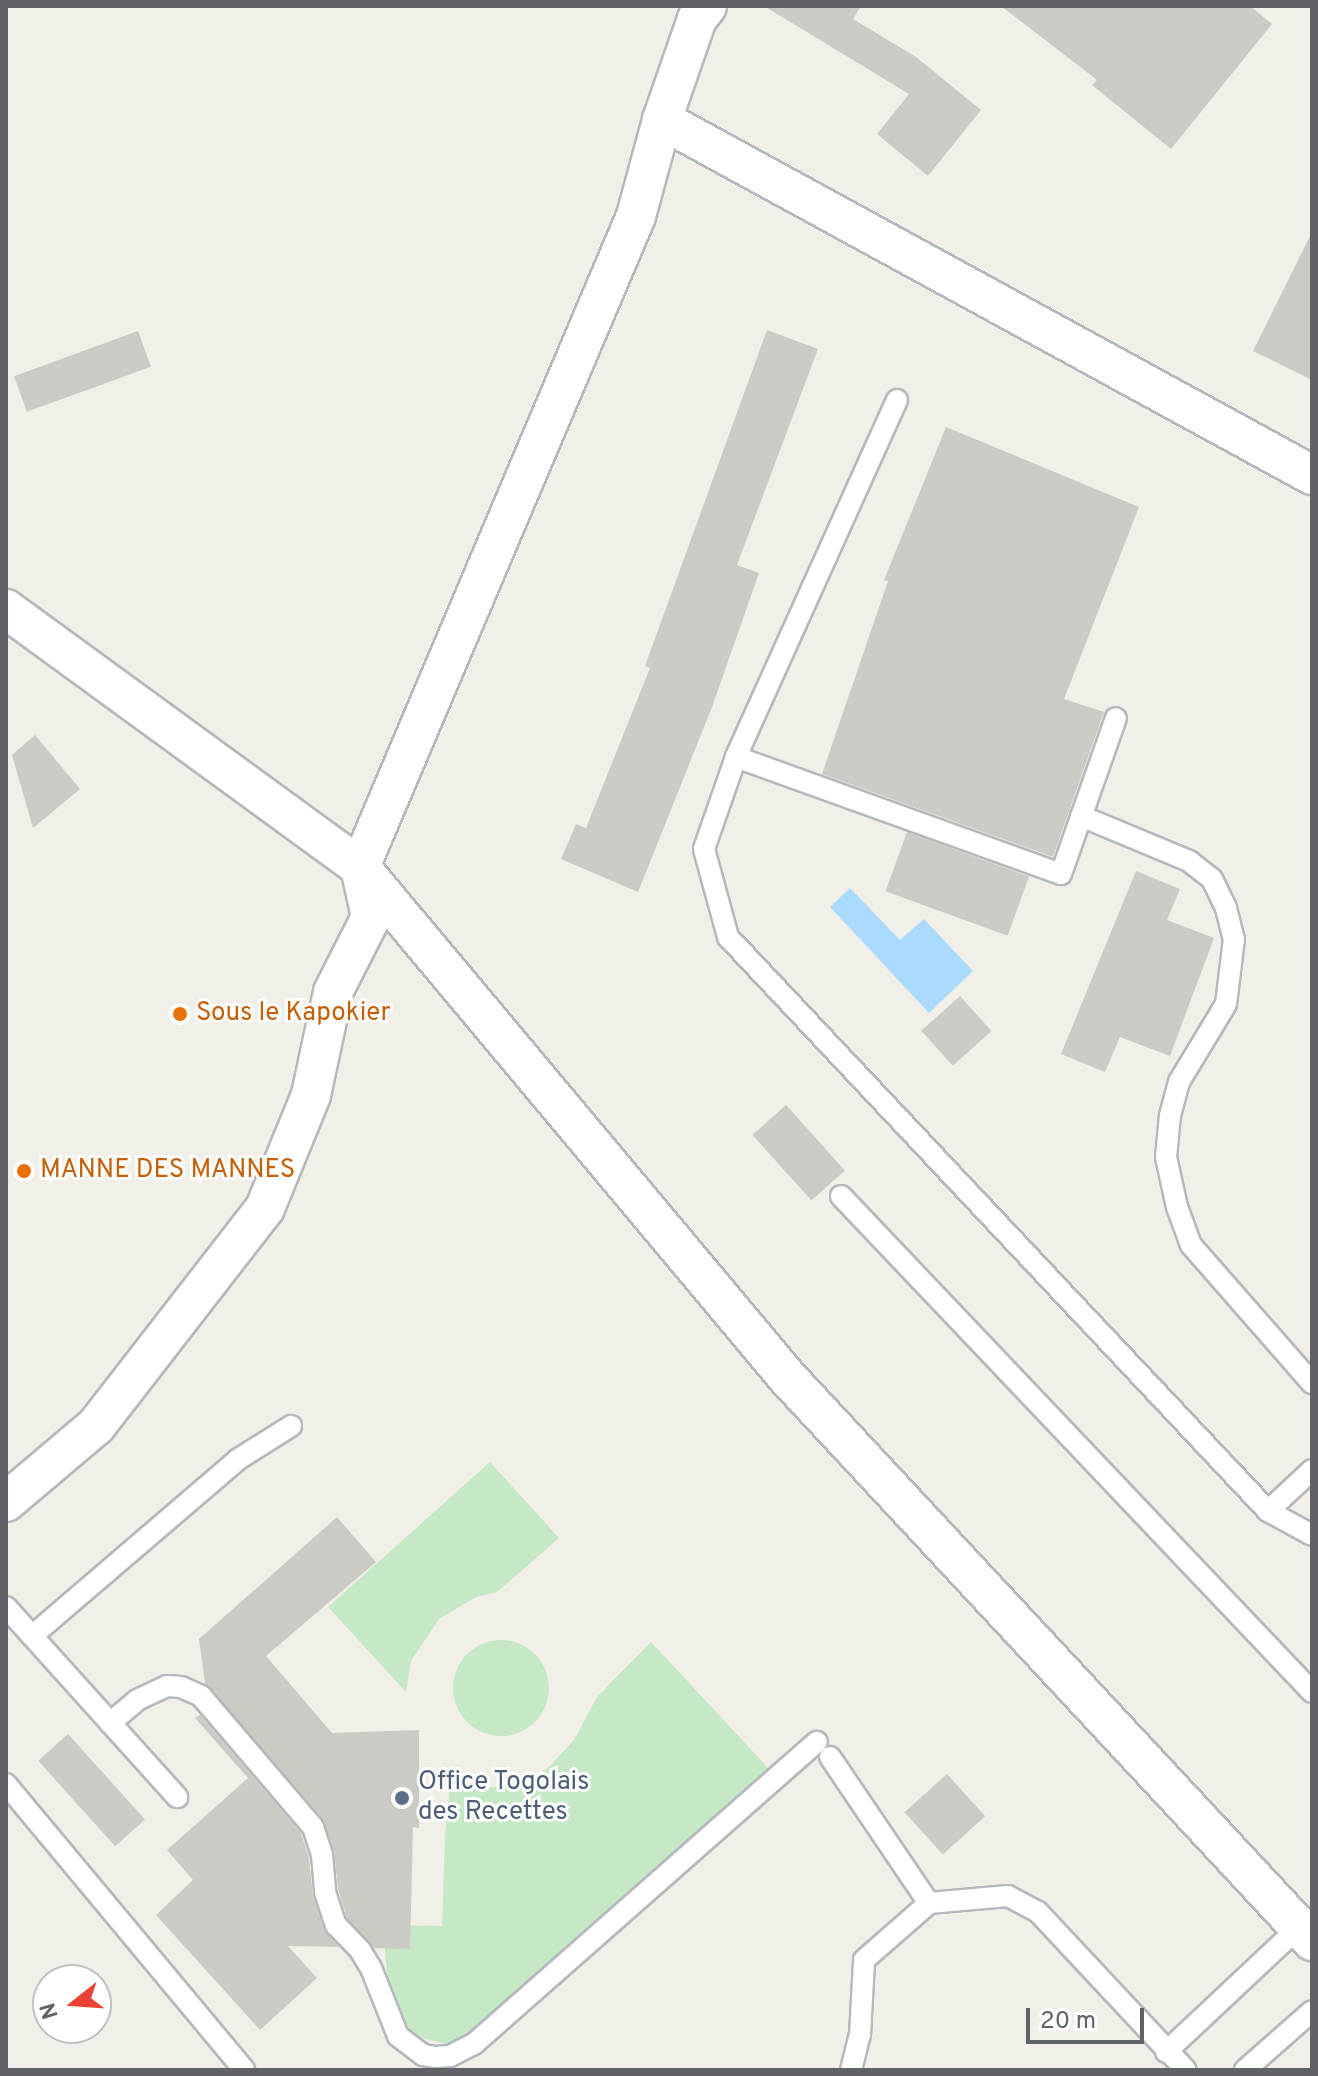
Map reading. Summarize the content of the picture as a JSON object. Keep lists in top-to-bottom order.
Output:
{
  "places": ["Sous le Kapokier", "MANNE DES MANNES", "Office Togolais des Recettes"],
  "scale_bar": "20 m",
  "north": "left"
}
